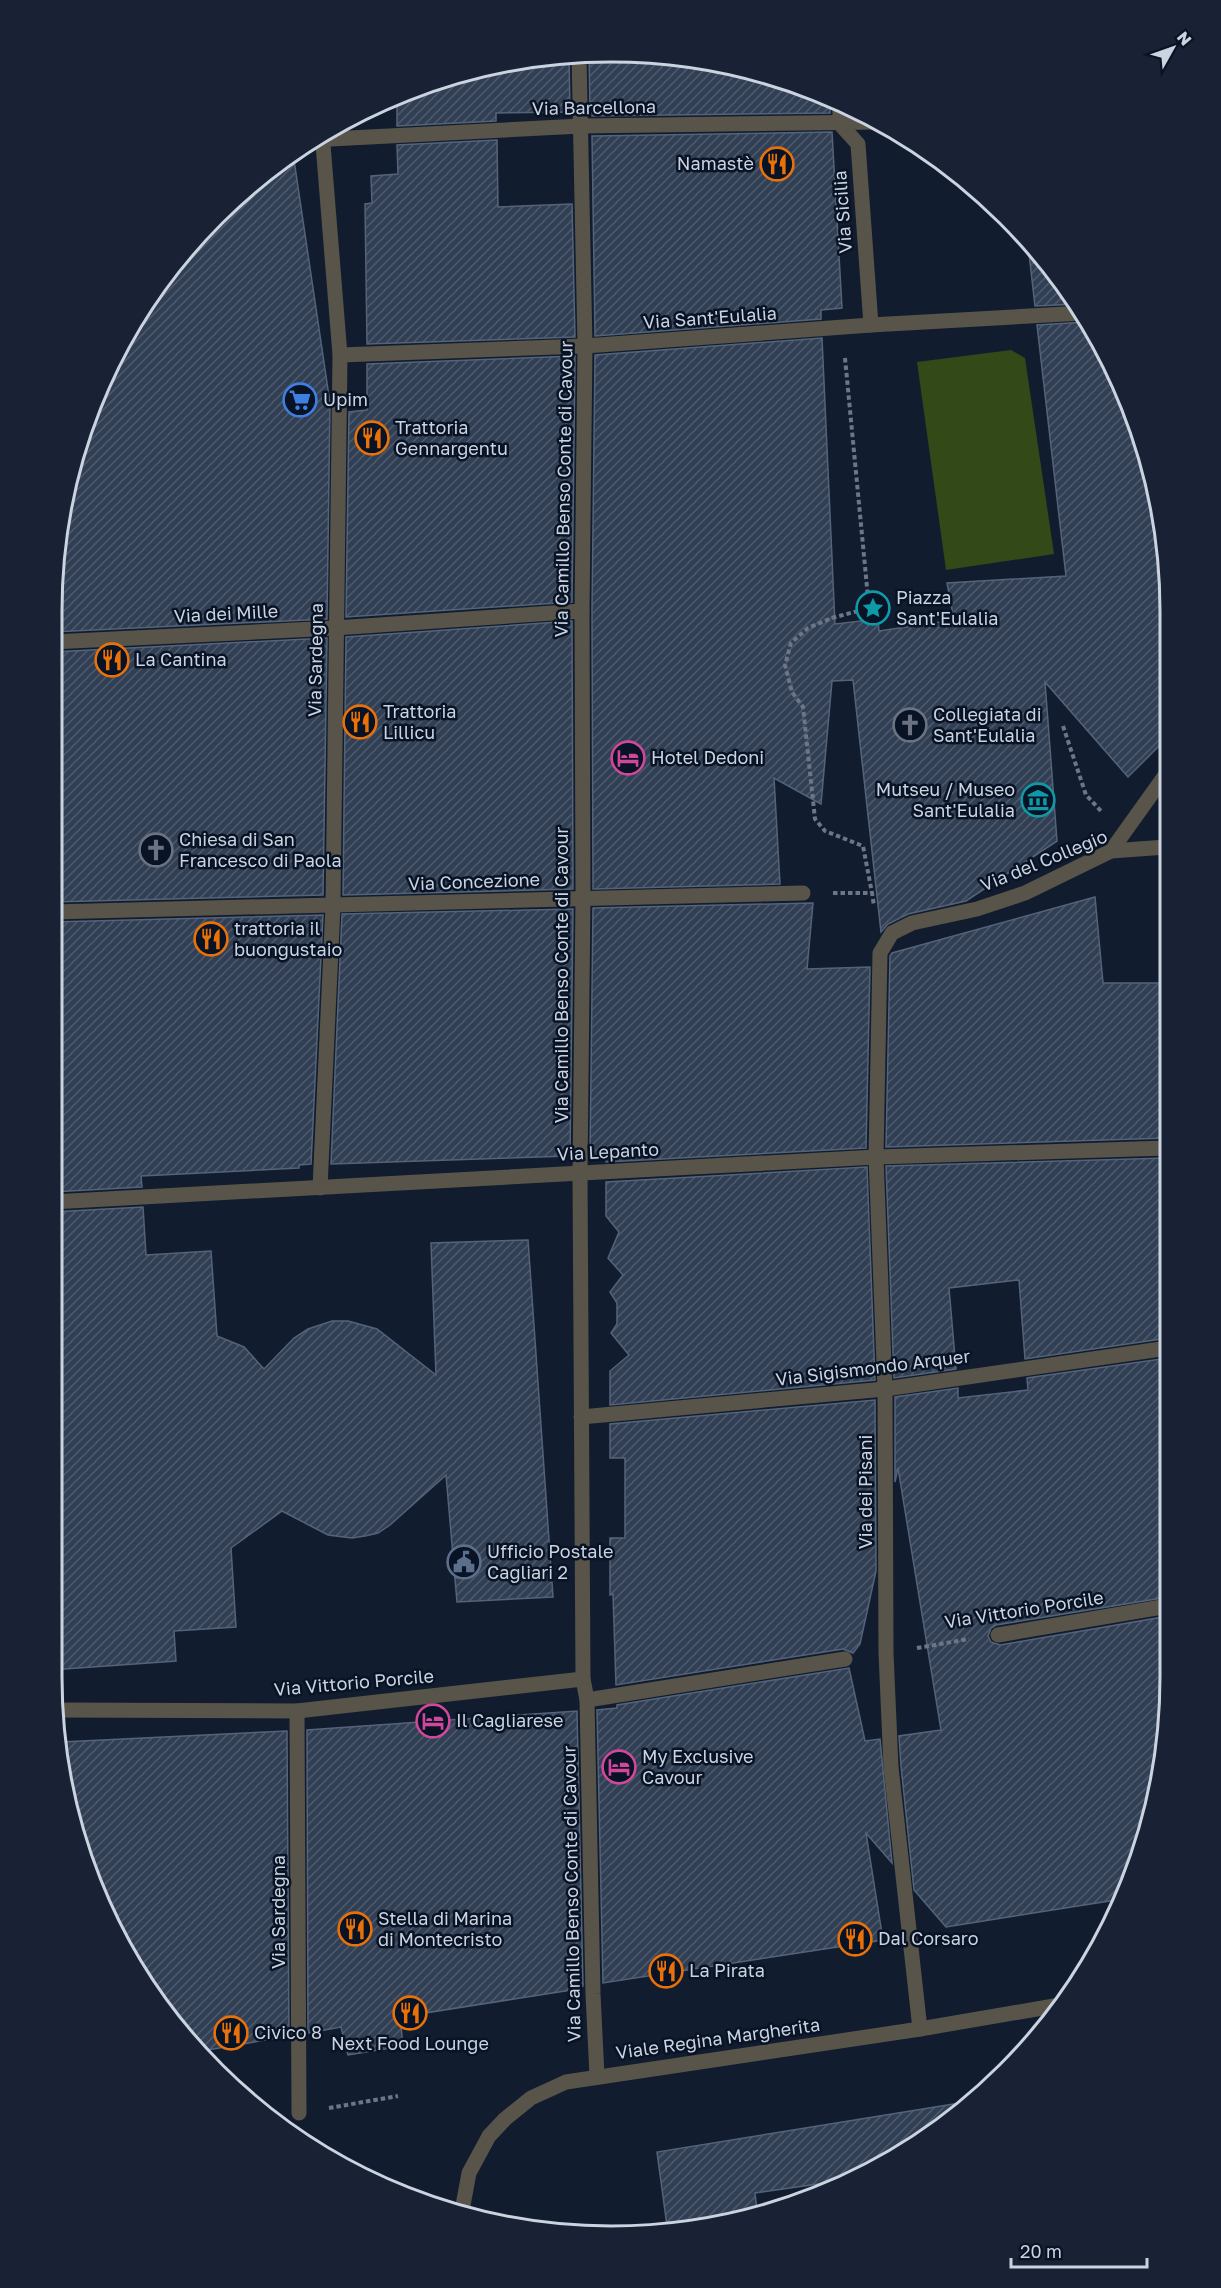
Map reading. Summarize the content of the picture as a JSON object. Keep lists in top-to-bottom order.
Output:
{
  "streets": {
    "street": [
      "Via Barcellona",
      "Via Sicilia",
      "Via Sant'Eulalia",
      "Via Camillo Benso Conte di Cavour",
      "Via dei Mille",
      "Via Sardegna",
      "Via del Collegio",
      "Via Concezione",
      "Via Lepanto",
      "Via Sigismondo Arquer",
      "Via dei Pisani",
      "Via Vittorio Porcile",
      "Viale Regina Margherita"
    ]
  },
  "crossings": [
    ["Via Barcellona", "Via Sicilia"],
    ["Via Barcellona", "Via Camillo Benso Conte di Cavour"],
    ["Via Sicilia", "Via Sant'Eulalia"],
    ["Via Sant'Eulalia", "Via Camillo Benso Conte di Cavour"],
    ["Via Sant'Eulalia", "Via Sardegna"],
    ["Via Camillo Benso Conte di Cavour", "Via dei Mille"],
    ["Via Camillo Benso Conte di Cavour", "Via Concezione"],
    ["Via Camillo Benso Conte di Cavour", "Via Lepanto"],
    ["Via Camillo Benso Conte di Cavour", "Via Sigismondo Arquer"],
    ["Via Camillo Benso Conte di Cavour", "Via Vittorio Porcile"],
    ["Via Camillo Benso Conte di Cavour", "Viale Regina Margherita"],
    ["Via dei Mille", "Via Sardegna"],
    ["Via Sardegna", "Via Concezione"],
    ["Via Sardegna", "Via Lepanto"],
    ["Via Sardegna", "Via Vittorio Porcile"],
    ["Via del Collegio", "Via dei Pisani"],
    ["Via Lepanto", "Via dei Pisani"],
    ["Via Sigismondo Arquer", "Via dei Pisani"],
    ["Via dei Pisani", "Via Vittorio Porcile"],
    ["Via dei Pisani", "Viale Regina Margherita"]
  ],
  "places": {
    "restaurant": [
      "Namastè",
      "Trattoria Gennargentu",
      "La Cantina",
      "Trattoria Lillicu",
      "trattoria il buongustaio",
      "Stella di Marina di Montecristo",
      "Dal Corsaro",
      "La Pirata",
      "Next Food Lounge",
      "Civico 8"
    ],
    "supermarket": ["Upim"],
    "place": ["Piazza Sant'Eulalia"],
    "church": ["Collegiata di Sant'Eulalia", "Chiesa di San Francesco di Paola"],
    "hotel": ["Hotel Dedoni", "Il Cagliarese", "My Exclusive Cavour"],
    "museum": ["Mutseu / Museo Sant'Eulalia"],
    "public building": ["Ufficio Postale Cagliari 2"]
  },
  "scale_bar": "20 m",
  "north": "top right"
}
